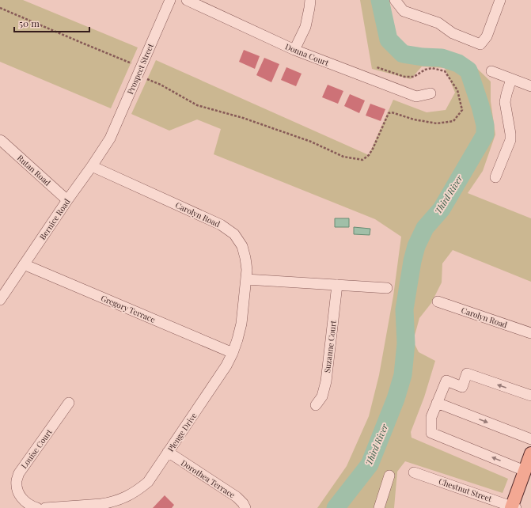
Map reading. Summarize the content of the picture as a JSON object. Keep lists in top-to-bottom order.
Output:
{
  "streets": {
    "street": [
      "Donna Court",
      "Prospect Street",
      "Rutan Road",
      "Carolyn Road",
      "Bernice Road",
      "Gregory Terrace",
      "Suzanne Court",
      "Plenge Drive",
      "Louise Court",
      "Dorothea Terrace",
      "Chestnut Street"
    ]
  },
  "crossings": [
    ["Prospect Street", "Bernice Road"],
    ["Rutan Road", "Bernice Road"],
    ["Carolyn Road", "Bernice Road"],
    ["Carolyn Road", "Plenge Drive"],
    ["Bernice Road", "Gregory Terrace"],
    ["Gregory Terrace", "Plenge Drive"],
    ["Plenge Drive", "Dorothea Terrace"]
  ],
  "water": ["Third River"],
  "scale_bar": "50 m"
}
